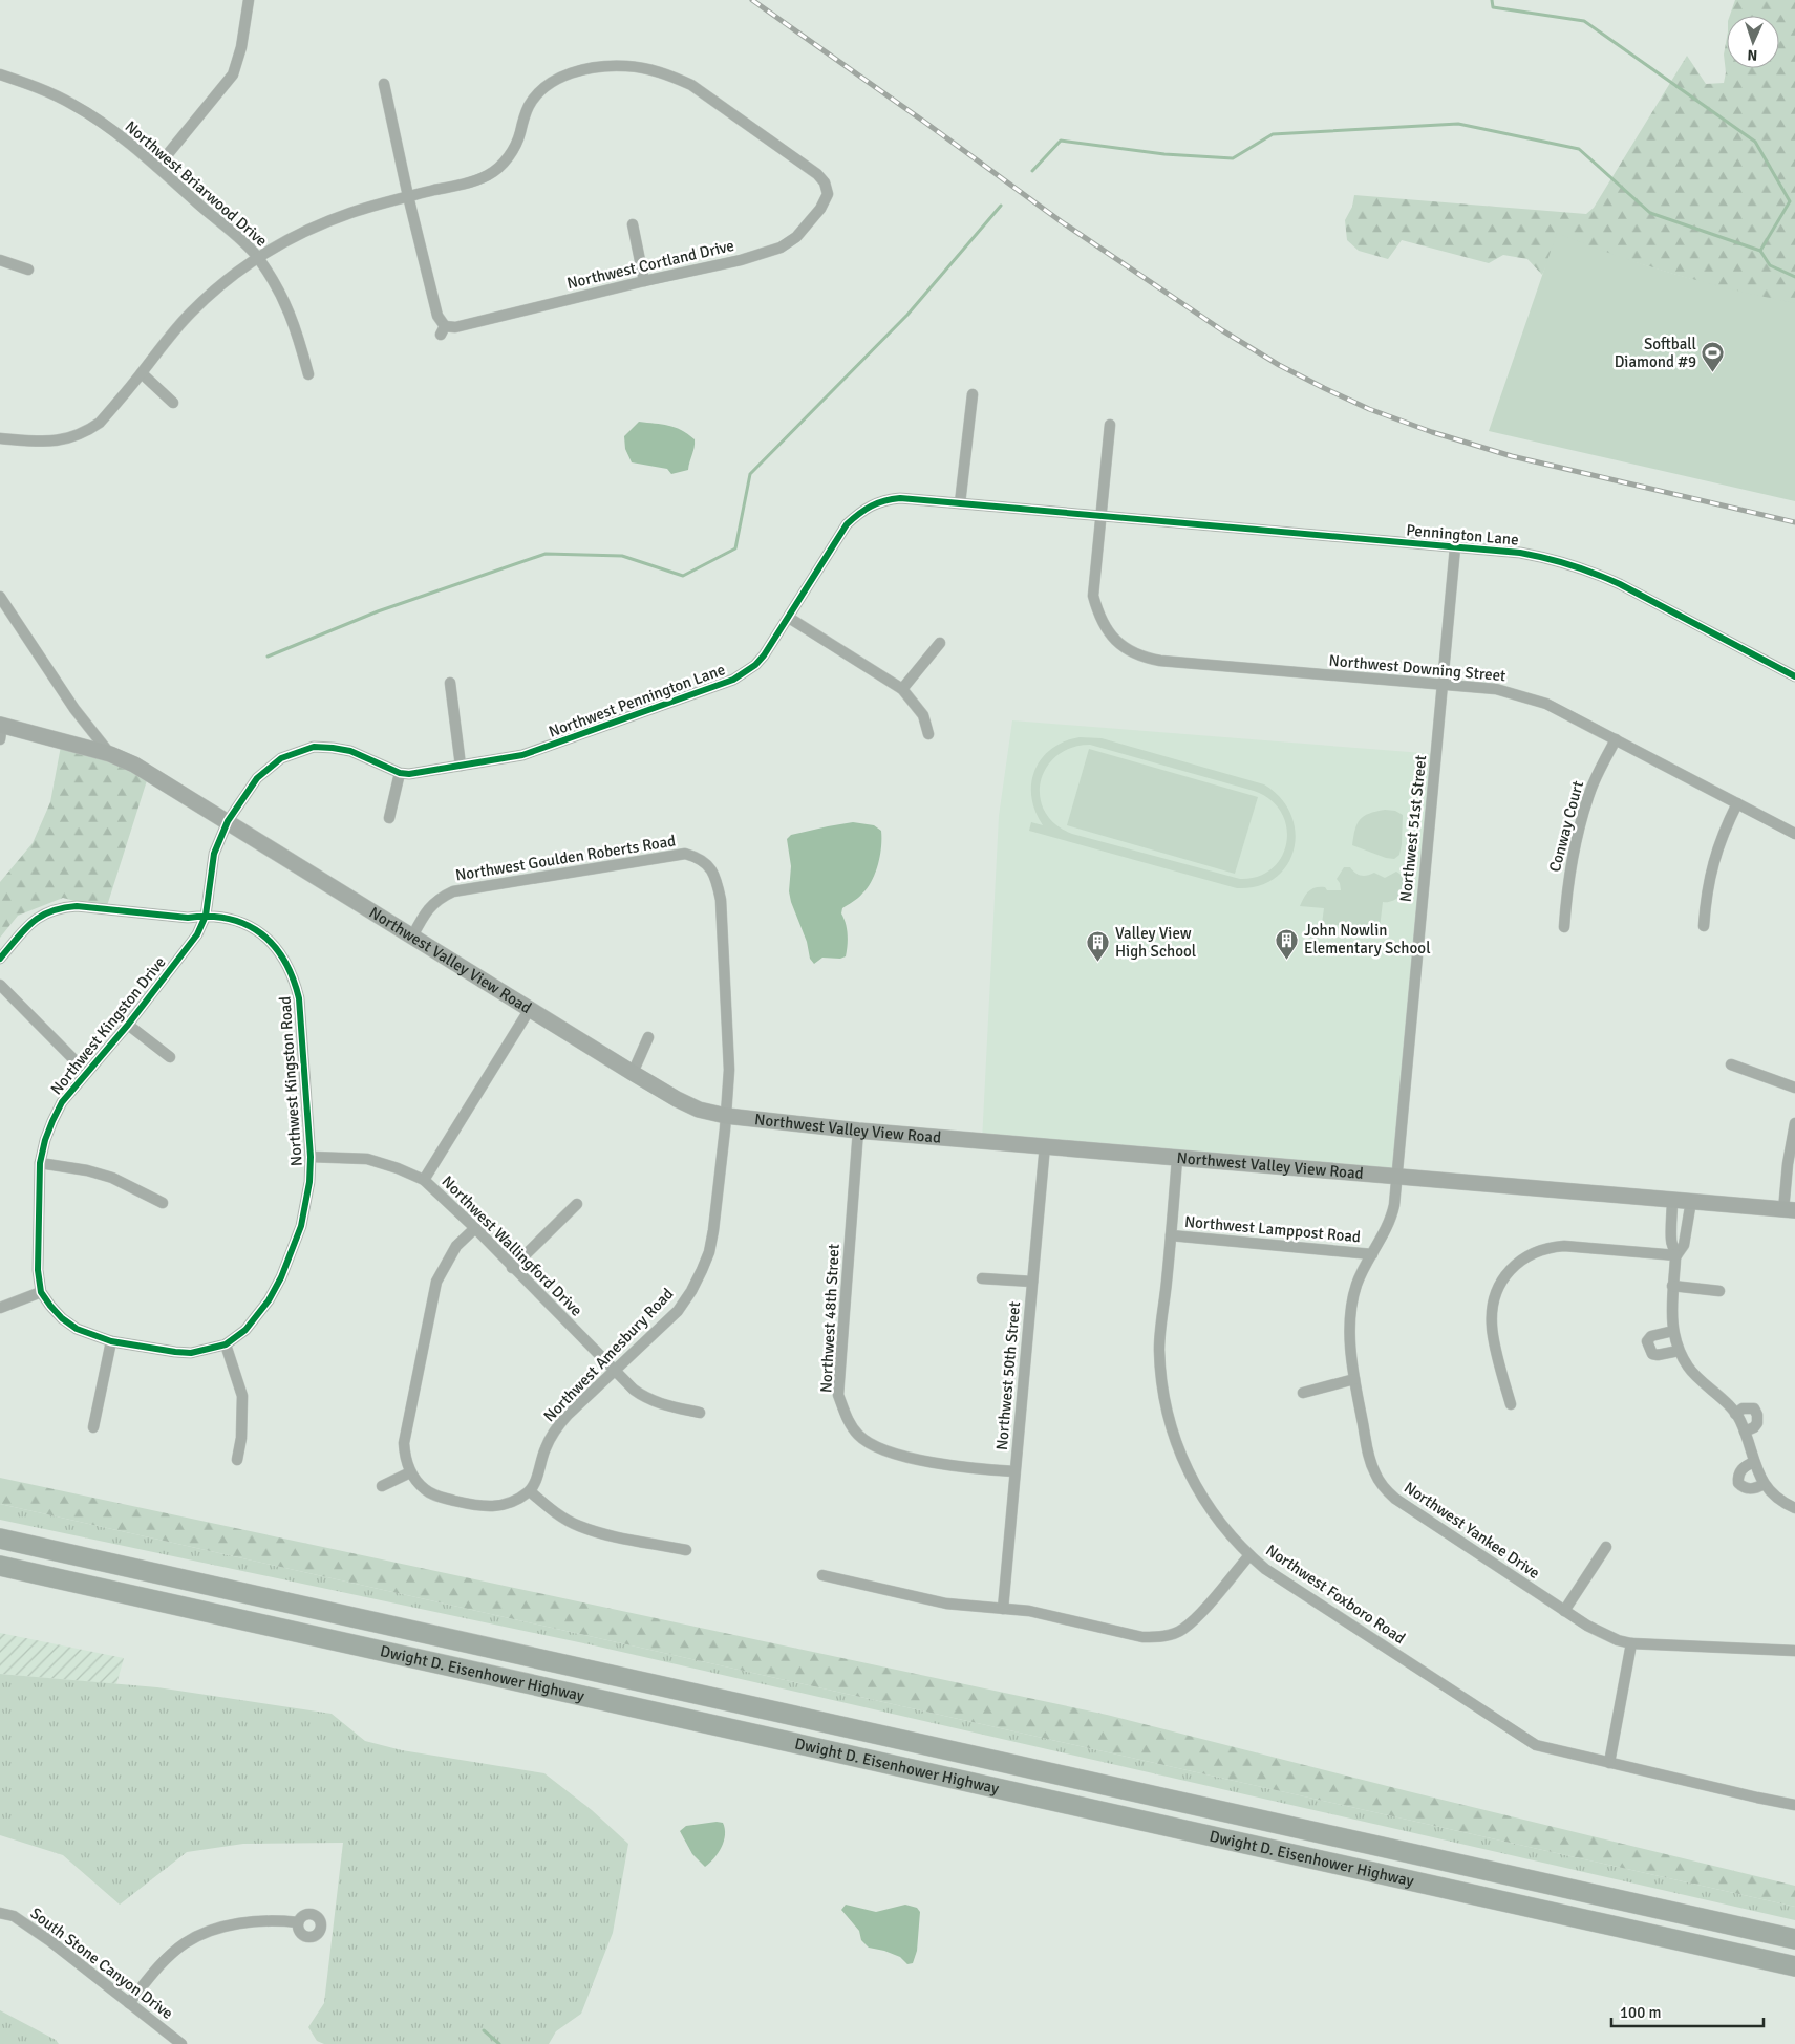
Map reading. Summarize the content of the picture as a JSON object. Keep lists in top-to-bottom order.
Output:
{
  "streets": {
    "highway": ["Dwight D. Eisenhower Highway"],
    "street": [
      "Northwest Briarwood Drive",
      "Northwest Cortland Drive",
      "Pennington Lane",
      "Northwest Downing Street",
      "Northwest Pennington Lane",
      "Conway Court",
      "Northwest 51st Street",
      "Northwest Goulden Roberts Road",
      "Northwest Valley View Road",
      "Northwest Kingston Drive",
      "Northwest Kingston Road",
      "Northwest Lamppost Road",
      "Northwest Wallingford Drive",
      "Northwest 48th Street",
      "Northwest Amesbury Road",
      "Northwest 50th Street",
      "Northwest Yankee Drive",
      "Northwest Foxboro Road",
      "South Stone Canyon Drive"
    ]
  },
  "crossings": [
    ["Northwest Briarwood Drive", "Northwest Cortland Drive"],
    ["Pennington Lane", "Northwest Downing Street"],
    ["Pennington Lane", "Northwest Pennington Lane"],
    ["Pennington Lane", "Northwest 51st Street"],
    ["Northwest Downing Street", "Northwest Pennington Lane"],
    ["Northwest Downing Street", "Conway Court"],
    ["Northwest Downing Street", "Northwest 51st Street"],
    ["Northwest Pennington Lane", "Northwest Valley View Road"],
    ["Northwest Pennington Lane", "Northwest Kingston Drive"],
    ["Northwest 51st Street", "Northwest Valley View Road"],
    ["Northwest 51st Street", "Northwest Yankee Drive"],
    ["Northwest Goulden Roberts Road", "Northwest Valley View Road"],
    ["Northwest Goulden Roberts Road", "Northwest Amesbury Road"],
    ["Northwest Valley View Road", "Northwest Kingston Drive"],
    ["Northwest Valley View Road", "Northwest 48th Street"],
    ["Northwest Valley View Road", "Northwest Amesbury Road"],
    ["Northwest Valley View Road", "Northwest 50th Street"],
    ["Northwest Valley View Road", "Northwest Yankee Drive"],
    ["Northwest Valley View Road", "Northwest Foxboro Road"],
    ["Northwest Kingston Drive", "Northwest Kingston Road"],
    ["Northwest Kingston Road", "Northwest Wallingford Drive"],
    ["Northwest Lamppost Road", "Northwest Yankee Drive"],
    ["Northwest Lamppost Road", "Northwest Foxboro Road"],
    ["Northwest Wallingford Drive", "Northwest Amesbury Road"],
    ["Northwest 48th Street", "Northwest 50th Street"]
  ],
  "places": {
    "sports": ["Softball Diamond #9"],
    "building": ["John Nowlin Elementary School", "Valley View High School"]
  },
  "scale_bar": "100 m",
  "north": "bottom"
}
